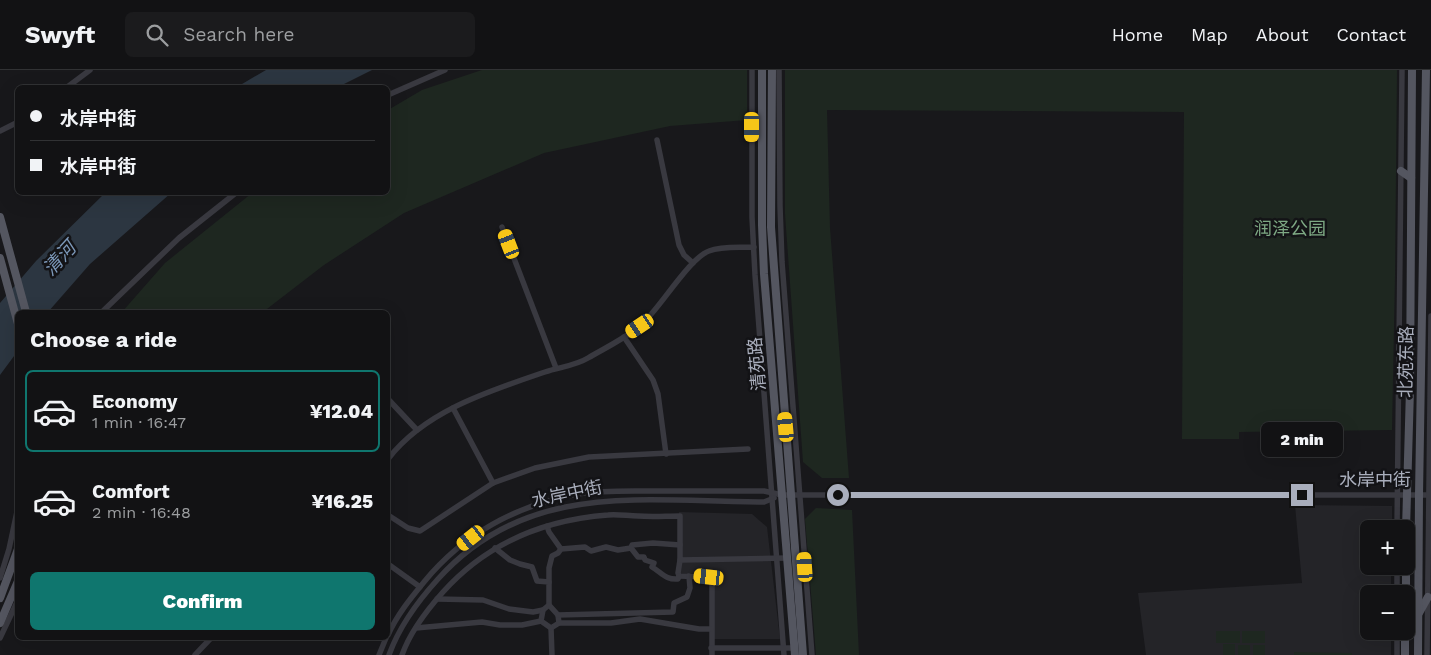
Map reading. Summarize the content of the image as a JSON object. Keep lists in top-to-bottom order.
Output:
{
  "streets": {
    "main road": ["北苑东路", "清苑路"],
    "street": ["水岸中街"]
  },
  "crossings": [
    ["北苑东路", "水岸中街"],
    ["清苑路", "水岸中街"]
  ],
  "water": ["清河"],
  "parks": ["润泽公园"],
  "page": {
    "header": "Swyft",
    "search": "Search here",
    "nav": [
      "Home",
      "Map",
      "About",
      "Contact"
    ],
    "banner": ["水岸中街", "水岸中街"],
    "heading": "Choose a ride",
    "list": [
      {
        "name": "Economy",
        "note": "1 min · 16:47",
        "value": "¥12.04"
      },
      {
        "name": "Comfort",
        "note": "2 min · 16:48",
        "value": "¥16.25"
      }
    ],
    "bubble": "2 min",
    "map_buttons": ["+", "−"],
    "buttons": "Confirm"
  }
}
